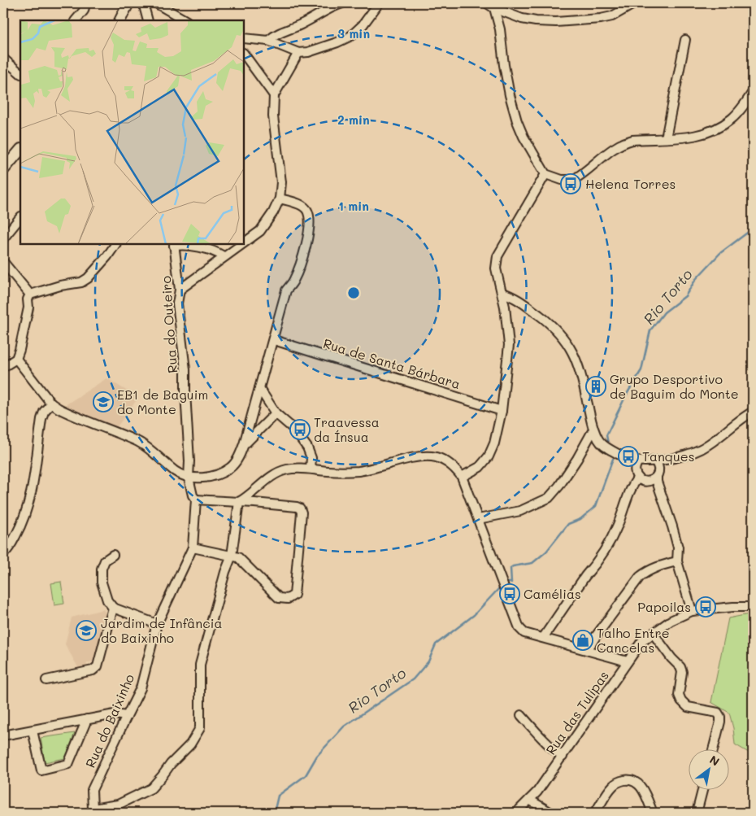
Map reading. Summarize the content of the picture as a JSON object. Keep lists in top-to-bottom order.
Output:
{
  "streets": {
    "street": [
      "Rua do Outeiro",
      "Rua de Santa Bárbara",
      "Rua das Tulipas",
      "Rua do Baixinho"
    ]
  },
  "crossings": [
    ["Rua do Outeiro", "Rua do Baixinho"]
  ],
  "water": ["Rio Torto"],
  "places": {
    "bus stop": [
      "Helena Torres",
      "Traavessa da Ínsua",
      "Tanques",
      "Camélias",
      "Papoilas"
    ],
    "building": ["Grupo Desportivo de Baguim do Monte"],
    "school or university": ["EB1 de Baguim do Monte", "Jardim de Infância do Baixinho"],
    "shop": ["Talho Entre Cancelas"]
  },
  "north": "top right",
  "rings": ["3 min", "2 min", "1 min"]
}
